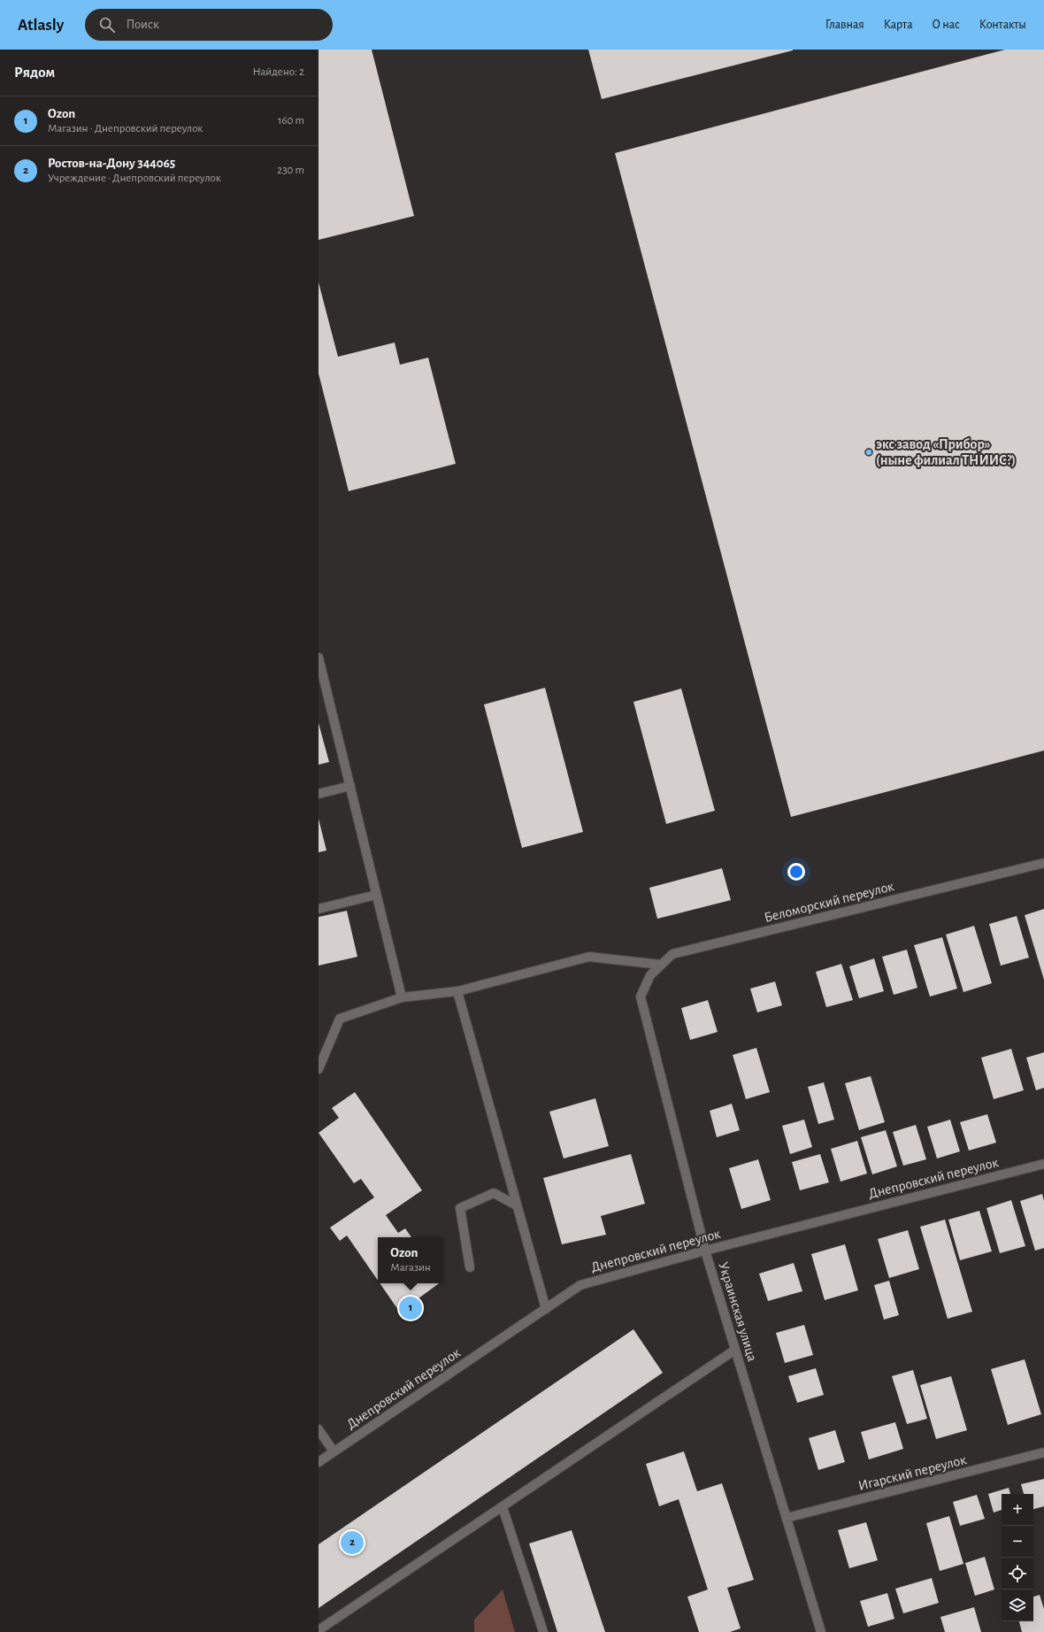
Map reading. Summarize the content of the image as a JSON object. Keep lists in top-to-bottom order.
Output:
{
  "streets": {
    "street": [
      "Беломорский переулок",
      "Днепровский переулок",
      "Украинская улица",
      "Игарский переулок"
    ]
  },
  "crossings": [
    ["Беломорский переулок", "Украинская улица"],
    ["Днепровский переулок", "Украинская улица"],
    ["Украинская улица", "Игарский переулок"]
  ],
  "places": ["экс завод «Прибор» (ныне филиал ТНИИС?)"],
  "page": {
    "header": "Atlasly",
    "search": "Поиск",
    "nav": [
      "Главная",
      "Карта",
      "О нас",
      "Контакты"
    ],
    "heading": ["Рядом", "Найдено: 2"],
    "list": [
      {
        "mark": "1",
        "name": "Ozon",
        "note": "Магазин · Днепровский переулок",
        "value": "160 m"
      },
      {
        "mark": "2",
        "name": "Ростов-на-Дону 344065",
        "note": "Учреждение · Днепровский переулок",
        "value": "230 m"
      }
    ],
    "popup": ["Ozon", "Магазин"],
    "pins": ["1", "2"],
    "map_buttons": ["+", "−"]
  }
}
